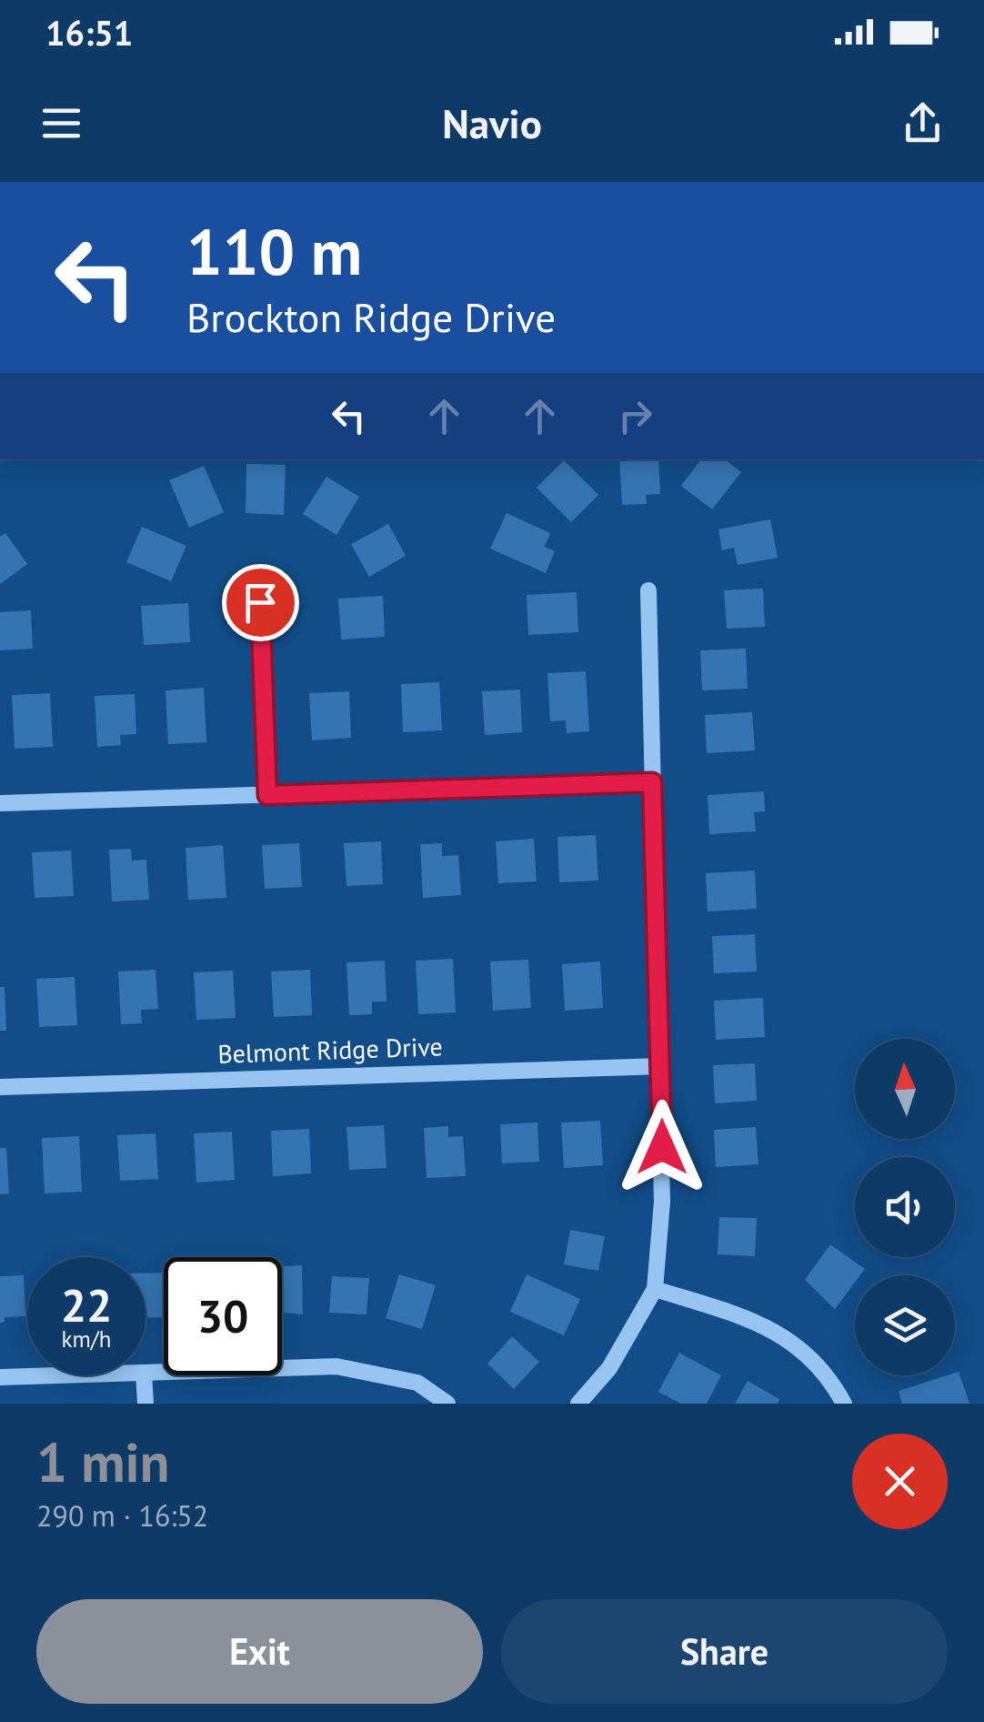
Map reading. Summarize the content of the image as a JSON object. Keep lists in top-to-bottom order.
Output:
{
  "streets": {
    "street": ["Belmont Ridge Drive"]
  },
  "north": "top",
  "page": {
    "status": "16:51",
    "header": "Navio",
    "turn": ["110 m", "Brockton Ridge Drive"],
    "speed": "22 km/h",
    "limit": "30",
    "heading": ["1 min", "290 m · 16:52"],
    "buttons": ["Exit", "Share"]
  }
}
